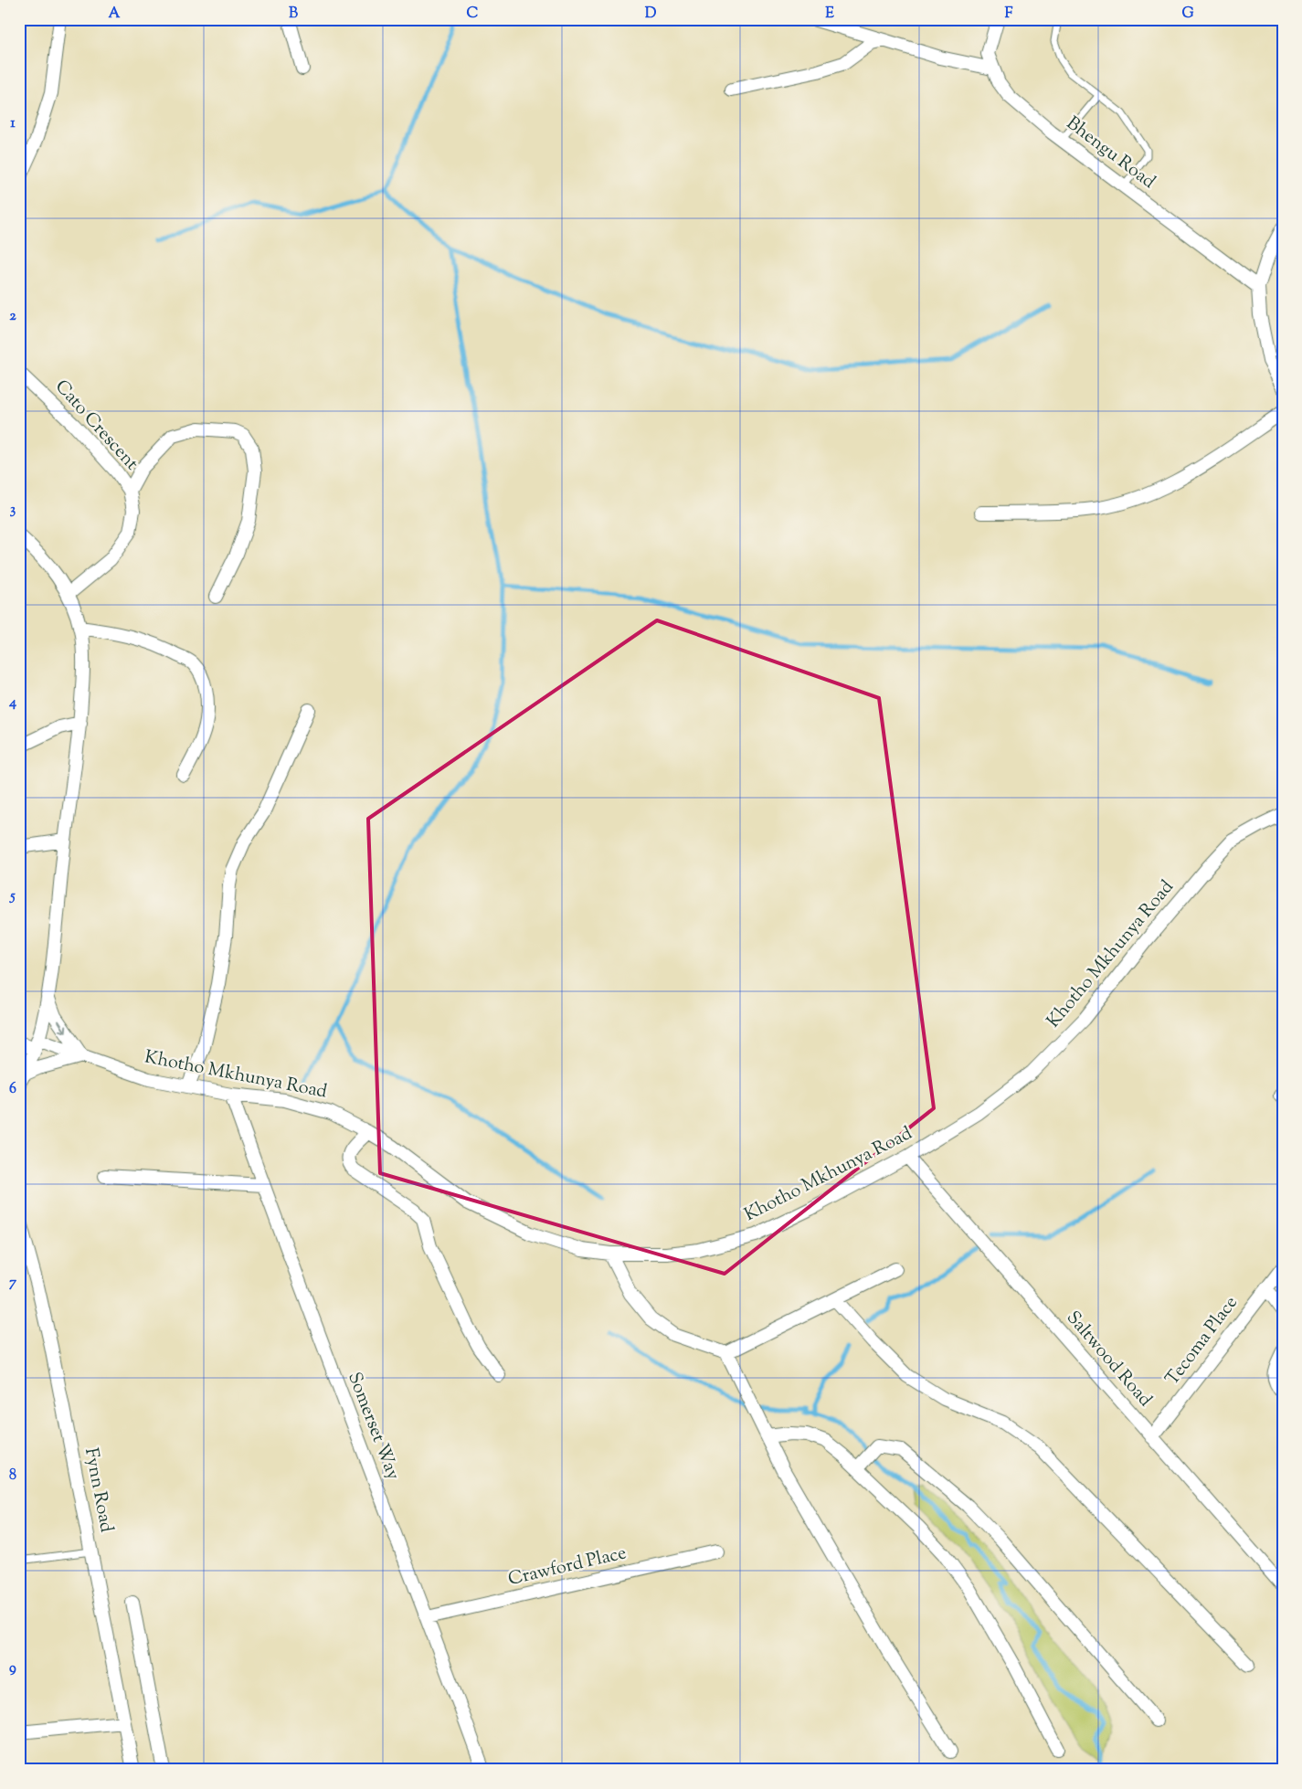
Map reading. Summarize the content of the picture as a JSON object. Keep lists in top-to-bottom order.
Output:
{
  "streets": {
    "street": [
      "Bhengu Road",
      "Cato Crescent",
      "Khotho Mkhunya Road",
      "Tecoma Place",
      "Saltwood Road",
      "Somerset Way",
      "Fynn Road",
      "Crawford Place"
    ]
  },
  "crossings": [
    ["Khotho Mkhunya Road", "Saltwood Road"],
    ["Khotho Mkhunya Road", "Somerset Way"],
    ["Tecoma Place", "Saltwood Road"],
    ["Somerset Way", "Crawford Place"]
  ],
  "grid": {
    "columns": [
      "A",
      "B",
      "C",
      "D",
      "E",
      "F",
      "G"
    ],
    "rows": [
      "1",
      "2",
      "3",
      "4",
      "5",
      "6",
      "7",
      "8",
      "9"
    ]
  }
}
